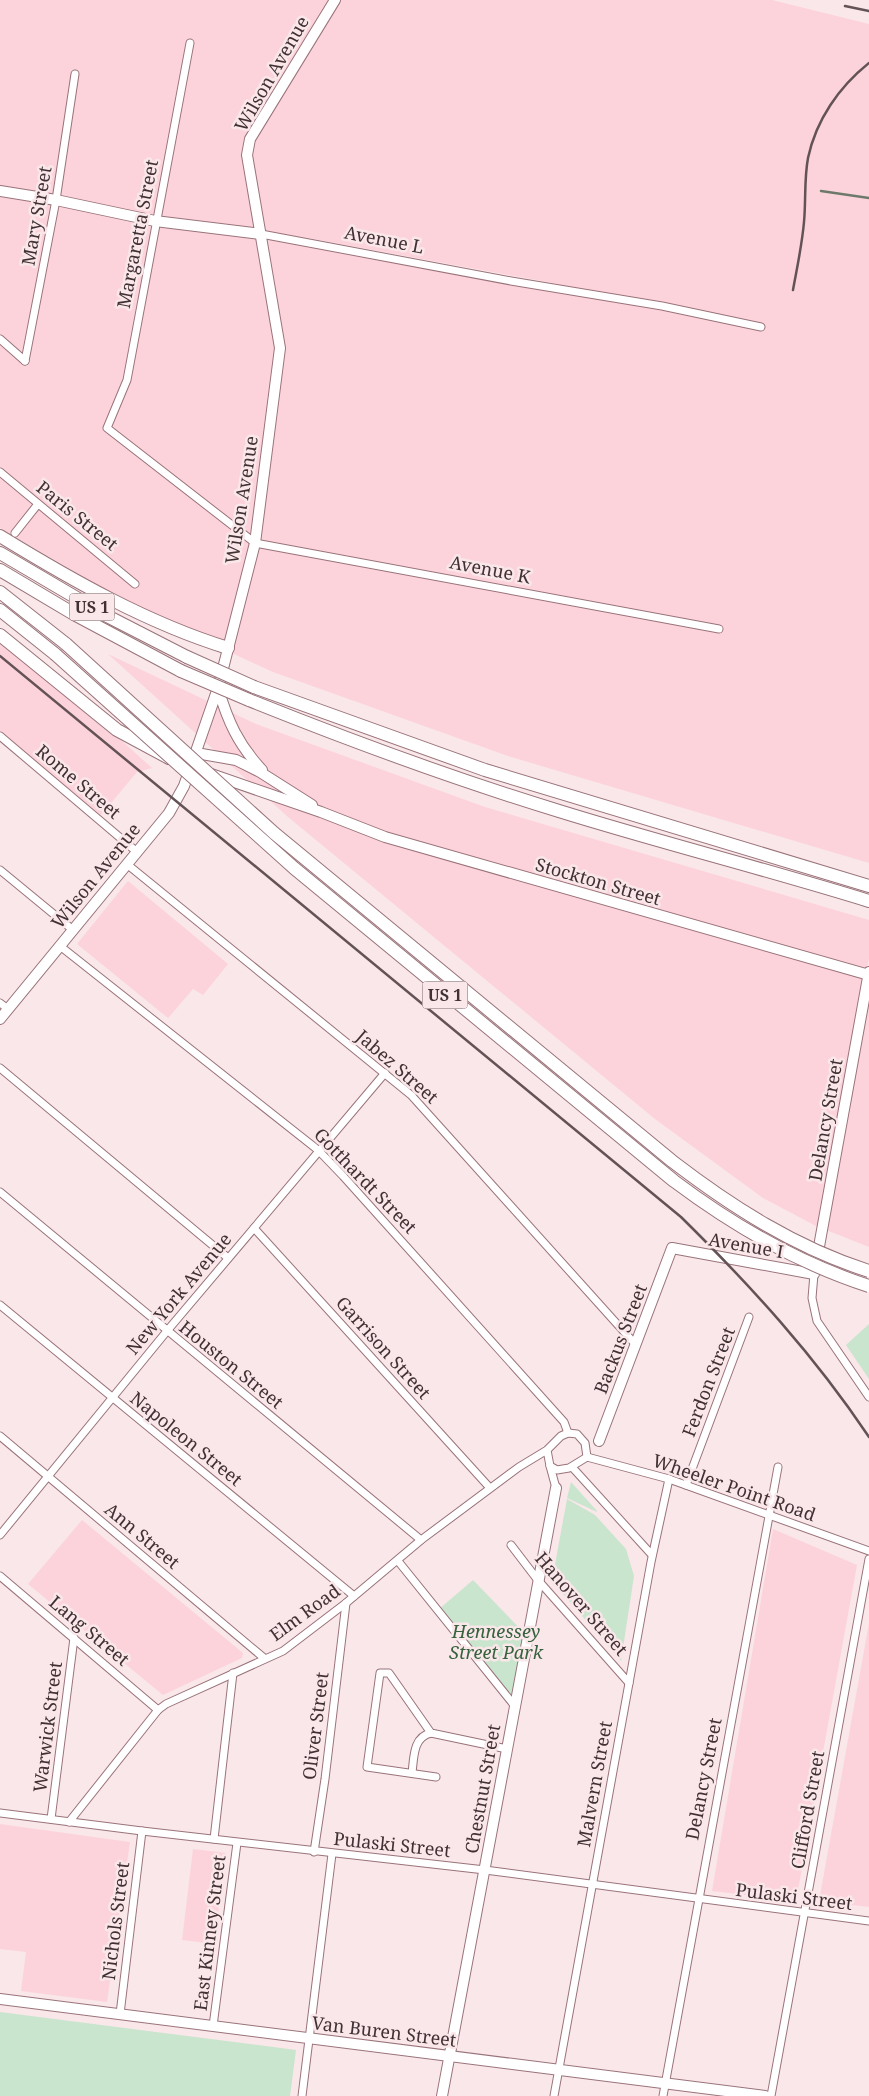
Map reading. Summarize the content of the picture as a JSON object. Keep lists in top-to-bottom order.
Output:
{
  "streets": {
    "highway": ["US 1"],
    "street": [
      "Wilson Avenue",
      "Mary Street",
      "Margaretta Street",
      "Avenue L",
      "Paris Street",
      "Avenue K",
      "Rome Street",
      "Stockton Street",
      "Jabez Street",
      "Delancy Street",
      "Gotthardt Street",
      "Avenue I",
      "New York Avenue",
      "Backus Street",
      "Garrison Street",
      "Houston Street",
      "Ferdon Street",
      "Napoleon Street",
      "Wheeler Point Road",
      "Ann Street",
      "Hanover Street",
      "Elm Road",
      "Lang Street",
      "Oliver Street",
      "Warwick Street",
      "Malvern Street",
      "Chestnut Street",
      "Clifford Street",
      "Pulaski Street",
      "Nichols Street",
      "East Kinney Street",
      "Van Buren Street"
    ]
  },
  "crossings": [
    ["Wilson Avenue", "Margaretta Street"],
    ["Wilson Avenue", "Avenue L"],
    ["Wilson Avenue", "Avenue K"],
    ["Wilson Avenue", "Rome Street"],
    ["Wilson Avenue", "Stockton Street"],
    ["Wilson Avenue", "Jabez Street"],
    ["Wilson Avenue", "Gotthardt Street"],
    ["Mary Street", "Avenue L"],
    ["Margaretta Street", "Avenue L"],
    ["Margaretta Street", "Avenue K"],
    ["Stockton Street", "Delancy Street"],
    ["Jabez Street", "New York Avenue"],
    ["Jabez Street", "Backus Street"],
    ["Delancy Street", "Avenue I"],
    ["Delancy Street", "Wheeler Point Road"],
    ["Delancy Street", "Pulaski Street"],
    ["Delancy Street", "Van Buren Street"],
    ["Gotthardt Street", "New York Avenue"],
    ["Gotthardt Street", "Wheeler Point Road"],
    ["Gotthardt Street", "Elm Road"],
    ["Avenue I", "Backus Street"],
    ["New York Avenue", "Garrison Street"],
    ["New York Avenue", "Houston Street"],
    ["New York Avenue", "Napoleon Street"],
    ["New York Avenue", "Ann Street"],
    ["Garrison Street", "Elm Road"],
    ["Houston Street", "Elm Road"],
    ["Ferdon Street", "Wheeler Point Road"],
    ["Napoleon Street", "Elm Road"],
    ["Wheeler Point Road", "Elm Road"],
    ["Wheeler Point Road", "Malvern Street"],
    ["Ann Street", "Elm Road"],
    ["Hanover Street", "Malvern Street"],
    ["Hanover Street", "Chestnut Street"],
    ["Elm Road", "Lang Street"],
    ["Elm Road", "Oliver Street"],
    ["Elm Road", "Pulaski Street"],
    ["Elm Road", "East Kinney Street"],
    ["Lang Street", "Warwick Street"],
    ["Oliver Street", "Pulaski Street"],
    ["Warwick Street", "Pulaski Street"],
    ["Malvern Street", "Pulaski Street"],
    ["Malvern Street", "Van Buren Street"],
    ["Chestnut Street", "Pulaski Street"],
    ["Chestnut Street", "Van Buren Street"],
    ["Clifford Street", "Pulaski Street"],
    ["Pulaski Street", "Nichols Street"],
    ["Pulaski Street", "East Kinney Street"],
    ["Nichols Street", "Van Buren Street"],
    ["East Kinney Street", "Van Buren Street"]
  ],
  "parks": ["Hennessey Street Park"]
}
